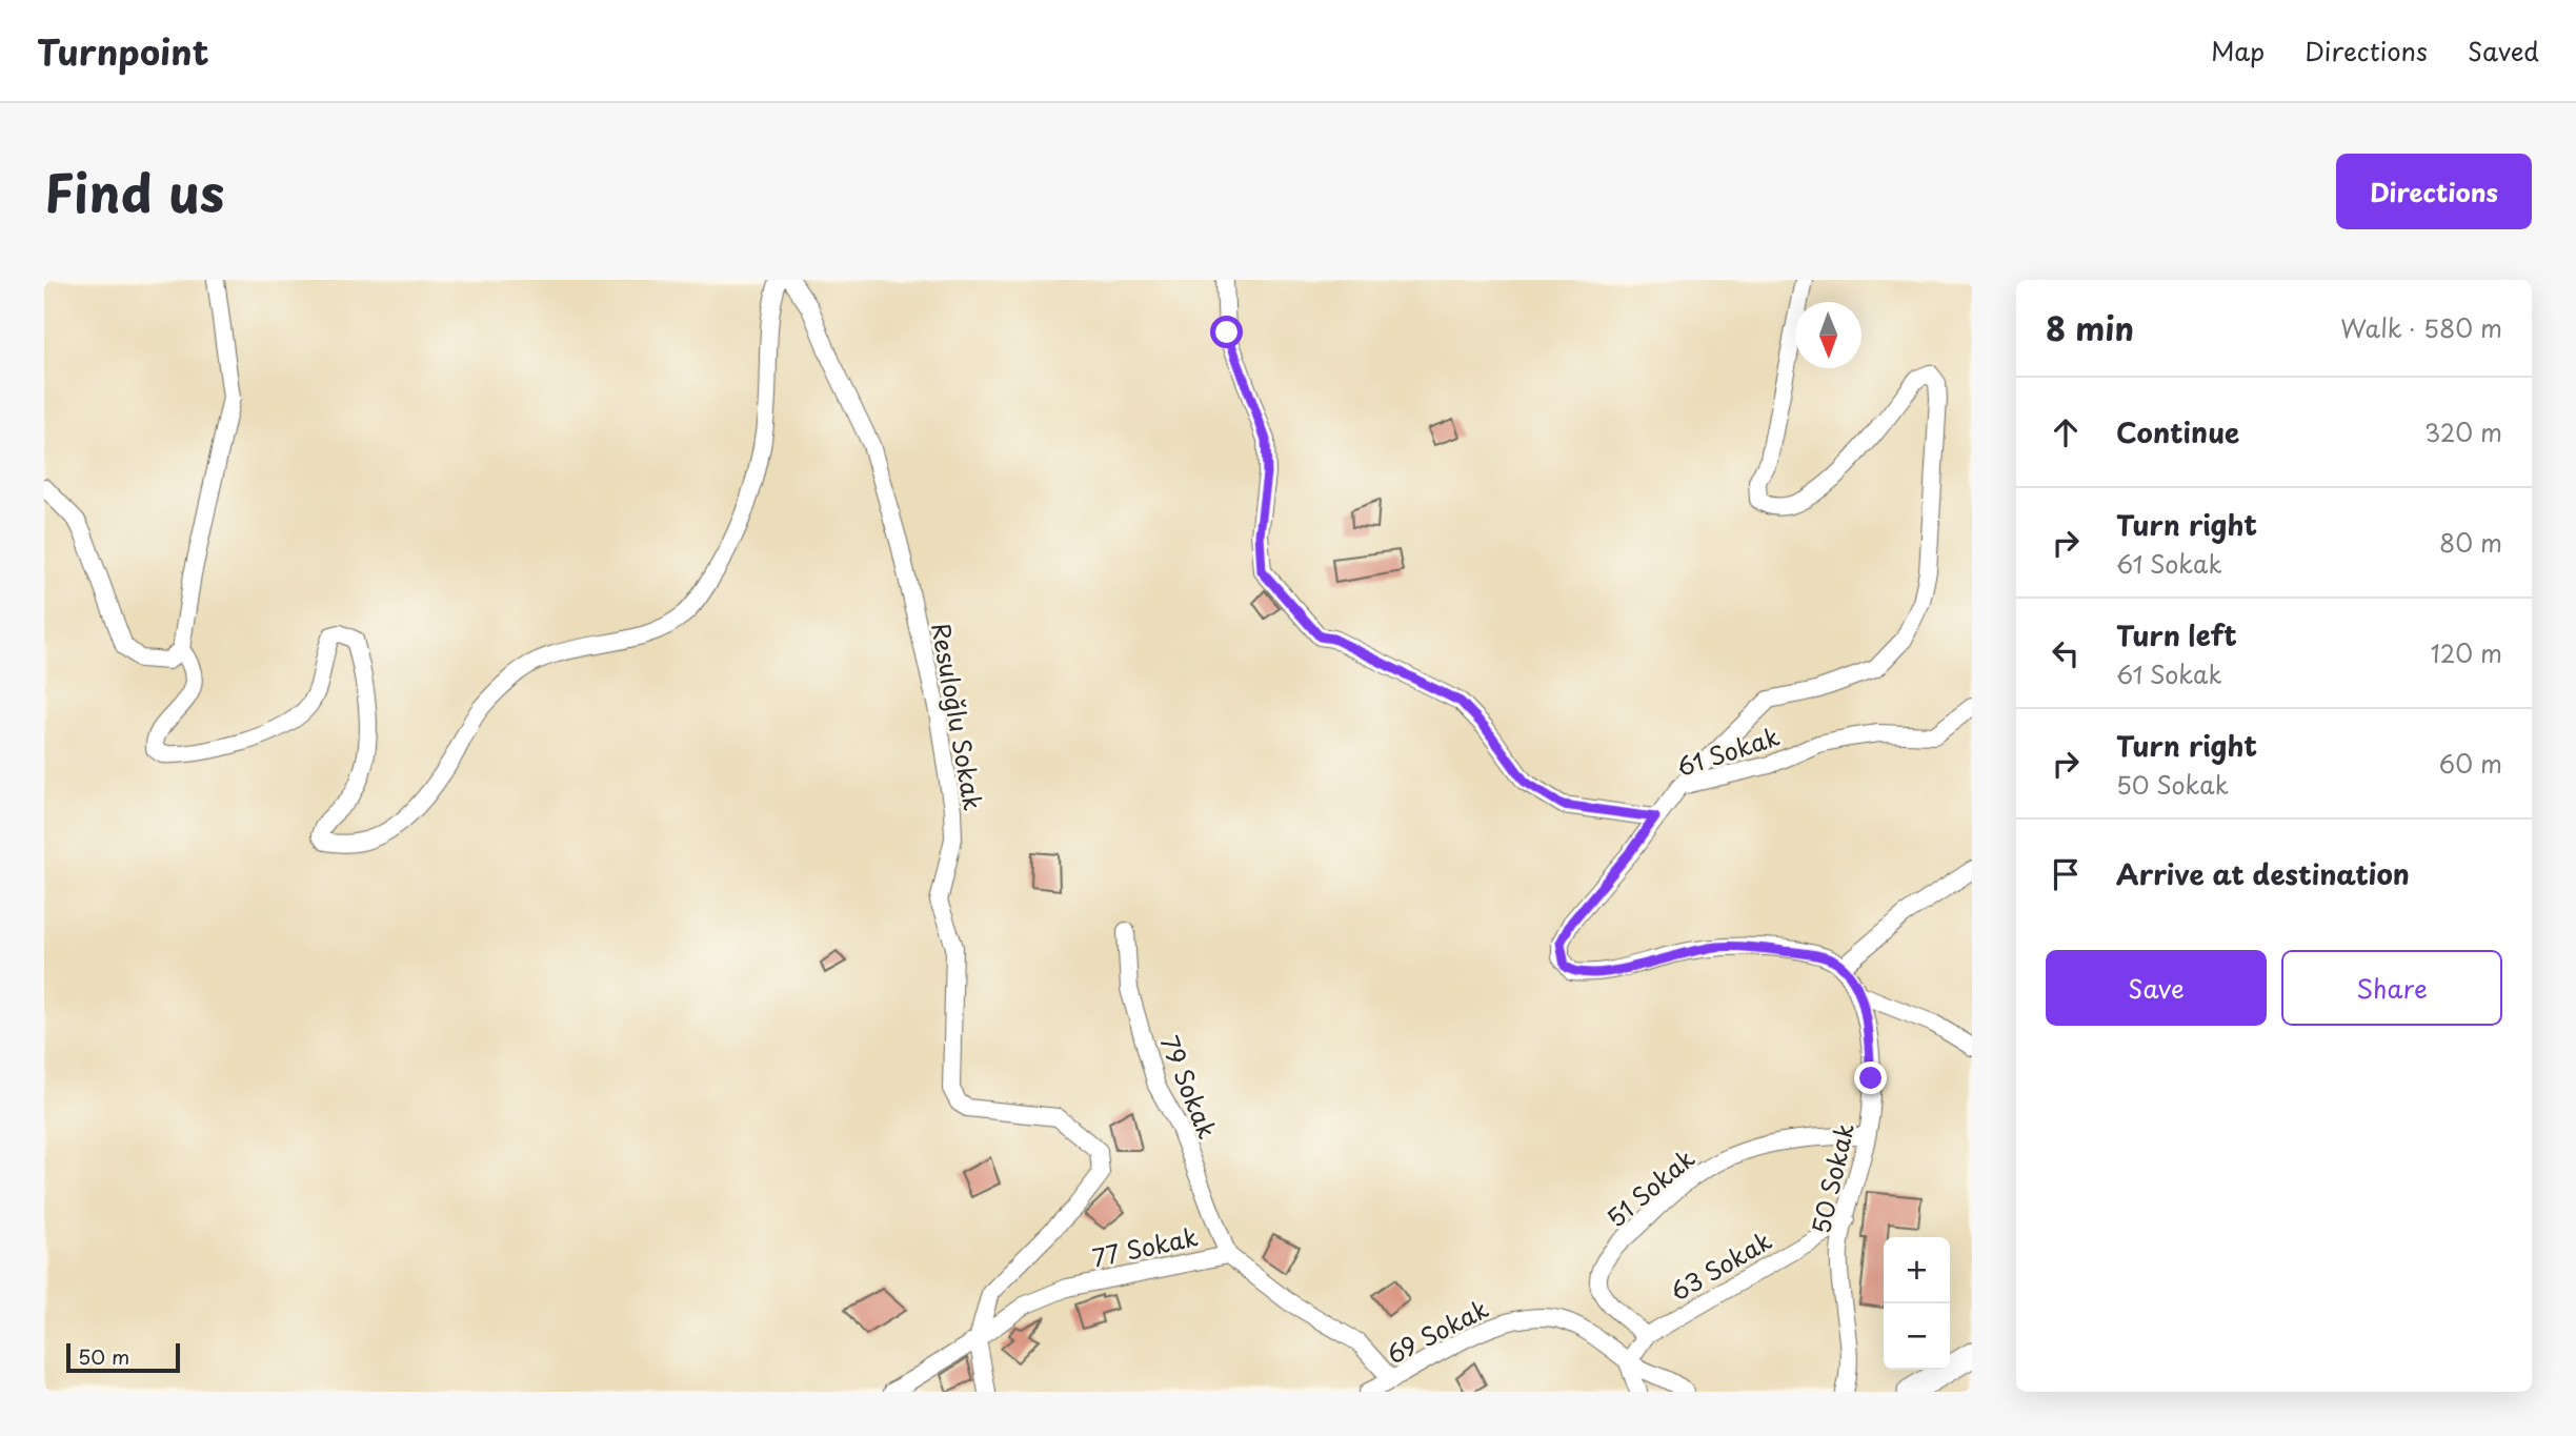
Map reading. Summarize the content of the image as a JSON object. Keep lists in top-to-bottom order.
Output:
{
  "streets": {
    "street": [
      "Resuloğlu Sokak",
      "61 Sokak",
      "79 Sokak",
      "50 Sokak",
      "51 Sokak",
      "77 Sokak",
      "63 Sokak",
      "69 Sokak"
    ]
  },
  "crossings": [
    ["Resuloğlu Sokak", "77 Sokak"],
    ["61 Sokak", "50 Sokak"],
    ["79 Sokak", "77 Sokak"],
    ["50 Sokak", "51 Sokak"],
    ["50 Sokak", "63 Sokak"],
    ["51 Sokak", "63 Sokak"],
    ["77 Sokak", "69 Sokak"],
    ["63 Sokak", "69 Sokak"]
  ],
  "scale_bar": "50 m",
  "north": "bottom",
  "page": {
    "header": "Turnpoint",
    "nav": ["Map", "Directions", "Saved"],
    "title": "Find us",
    "buttons": [
      "Directions",
      ["Save", "Share"]
    ],
    "heading": ["8 min", "Walk · 580 m"],
    "list": [
      ["Continue", "320 m"],
      ["Turn right", "61 Sokak", "80 m"],
      ["Turn left", "61 Sokak", "120 m"],
      ["Turn right", "50 Sokak", "60 m"],
      "Arrive at destination"
    ],
    "map_buttons": ["+", "−"],
    "scale": "50 m"
  }
}
